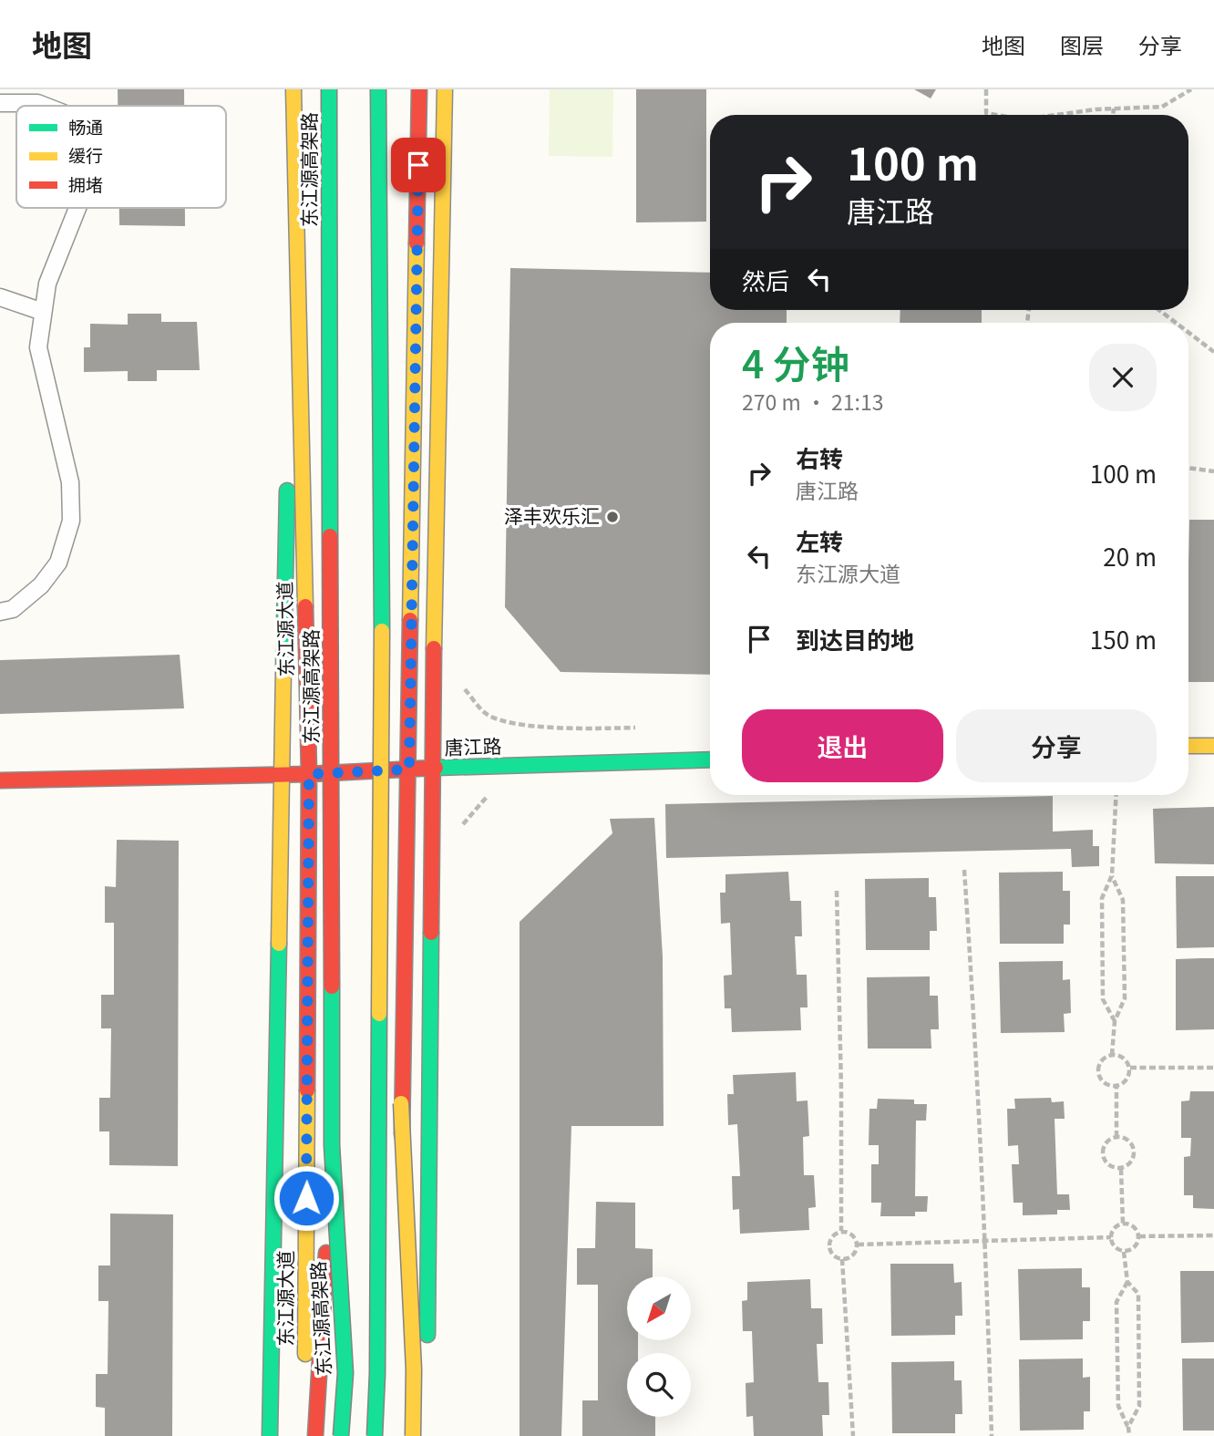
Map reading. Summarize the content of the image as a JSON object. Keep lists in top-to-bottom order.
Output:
{
  "streets": {
    "main road": ["东江源高架路", "东江源大道", "唐江路"]
  },
  "crossings": [
    ["东江源大道", "唐江路"]
  ],
  "places": ["泽丰欢乐汇"],
  "legend": ["畅通", "缓行", "拥堵"],
  "north": "bottom left",
  "page": {
    "header": "地图",
    "nav": ["地图", "图层", "分享"],
    "turn": ["100 m", "唐江路"],
    "then": "然后",
    "heading": ["4 分钟", "270 m · 21:13"],
    "list": [
      {
        "name": "右转",
        "note": "唐江路",
        "value": "100 m"
      },
      {
        "name": "左转",
        "note": "东江源大道",
        "value": "20 m"
      },
      {
        "name": "到达目的地",
        "value": "150 m"
      }
    ],
    "buttons": ["退出", "分享"]
  }
}
